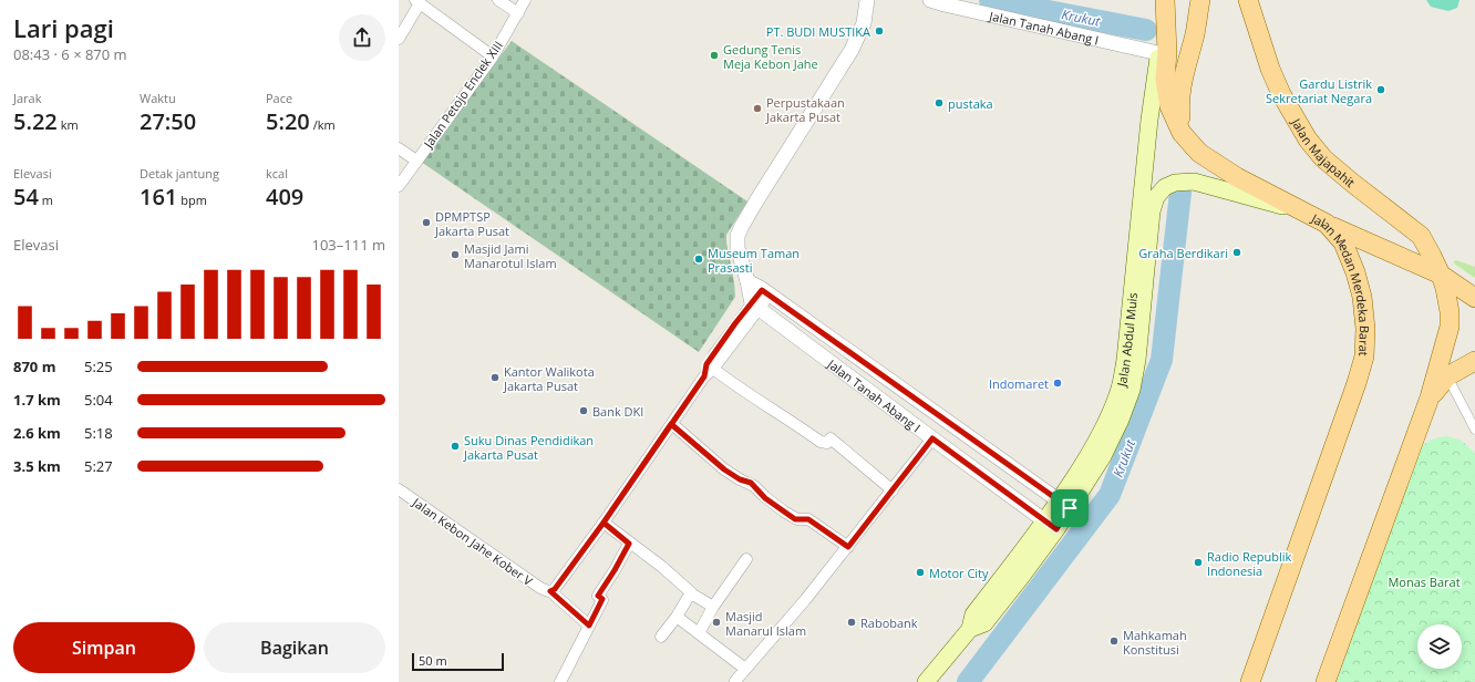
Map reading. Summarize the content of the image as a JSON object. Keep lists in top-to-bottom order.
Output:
{
  "streets": {
    "main road": ["Jalan Majapahit", "Jalan Medan Merdeka Barat", "Jalan Abdul Muis"],
    "street": ["Jalan Tanah Abang I", "Jalan Petojo Enclek XIII", "Jalan Kebon Jahe Kober V"]
  },
  "crossings": [
    ["Jalan Tanah Abang I", "Jalan Abdul Muis"],
    ["Jalan Medan Merdeka Barat", "Jalan Abdul Muis"]
  ],
  "water": ["Krukut"],
  "parks": ["Monas Barat"],
  "places": [
    "PT. BUDI MUSTIKA",
    "Gedung Tenis Meja Kebon Jahe",
    "Gardu Listrik Sekretariat Negara",
    "pustaka",
    "Perpustakaan Jakarta Pusat",
    "DPMPTSP Jakarta Pusat",
    "Graha Berdikari",
    "Masjid Jami Manarotul Islam",
    "Museum Taman Prasasti",
    "Kantor Walikota Jakarta Pusat",
    "Indomaret",
    "Bank DKI",
    "Suku Dinas Pendidikan Jakarta Pusat",
    "Radio Republik Indonesia",
    "Motor City",
    "Masjid Manarul Islam",
    "Rabobank",
    "Mahkamah Konstitusi"
  ],
  "scale_bar": "50 m",
  "page": {
    "heading": ["Lari pagi", "08:43 · 6 × 870 m"],
    "stats": [
      ["Jarak", "5.22 km"],
      ["Waktu", "27:50"],
      ["Pace", "5:20 /km"],
      ["Elevasi", "54 m"],
      ["Detak jantung", "161 bpm"],
      ["kcal", "409"]
    ],
    "chart": ["Elevasi", "103–111 m"],
    "list": [
      {
        "name": "870 m",
        "note": "5:25"
      },
      {
        "name": "1.7 km",
        "note": "5:04"
      },
      {
        "name": "2.6 km",
        "note": "5:18"
      },
      {
        "name": "3.5 km",
        "note": "5:27"
      }
    ],
    "buttons": ["Simpan", "Bagikan"],
    "scale": "50 m"
  }
}
